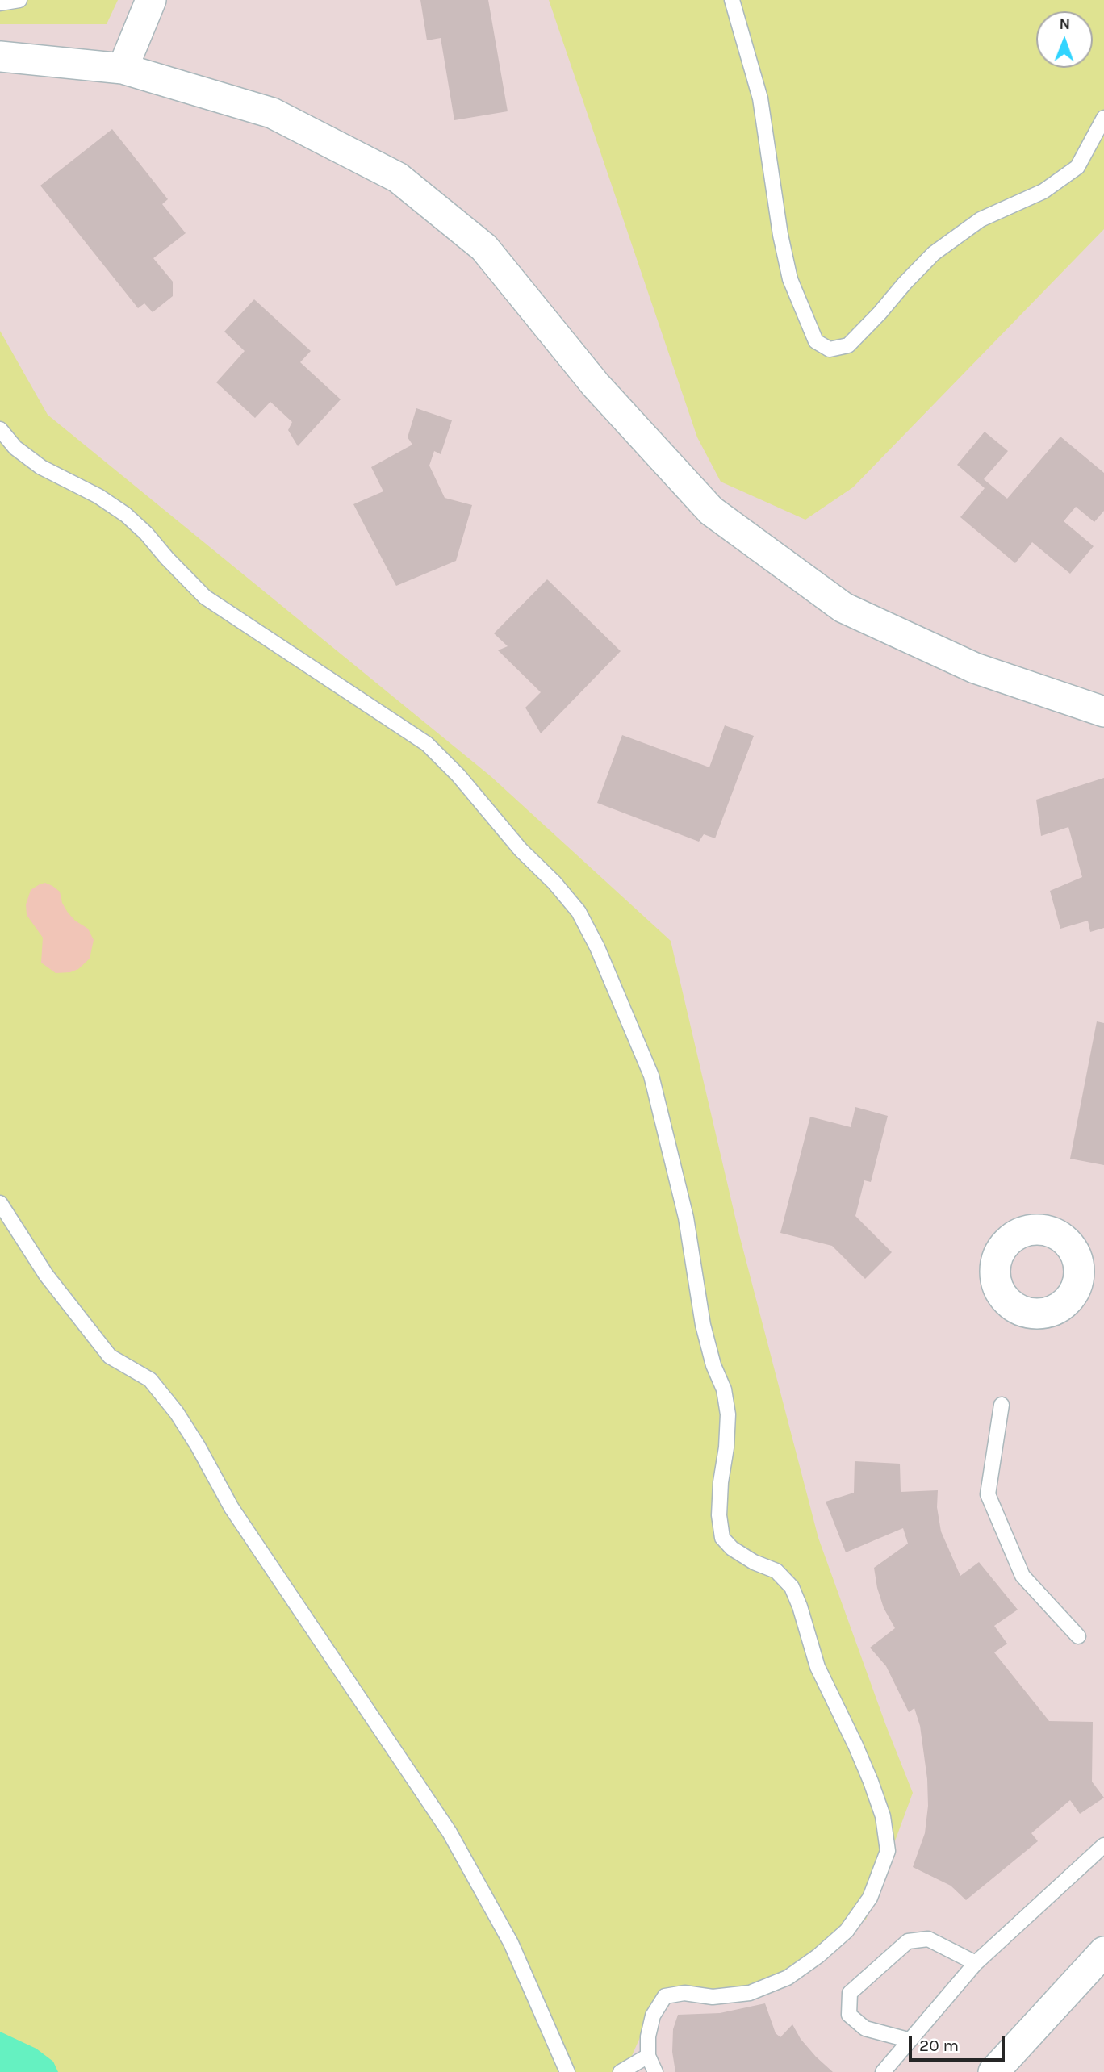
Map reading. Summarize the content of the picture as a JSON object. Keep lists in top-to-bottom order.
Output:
{
  "scale_bar": "20 m",
  "north": "top"
}
